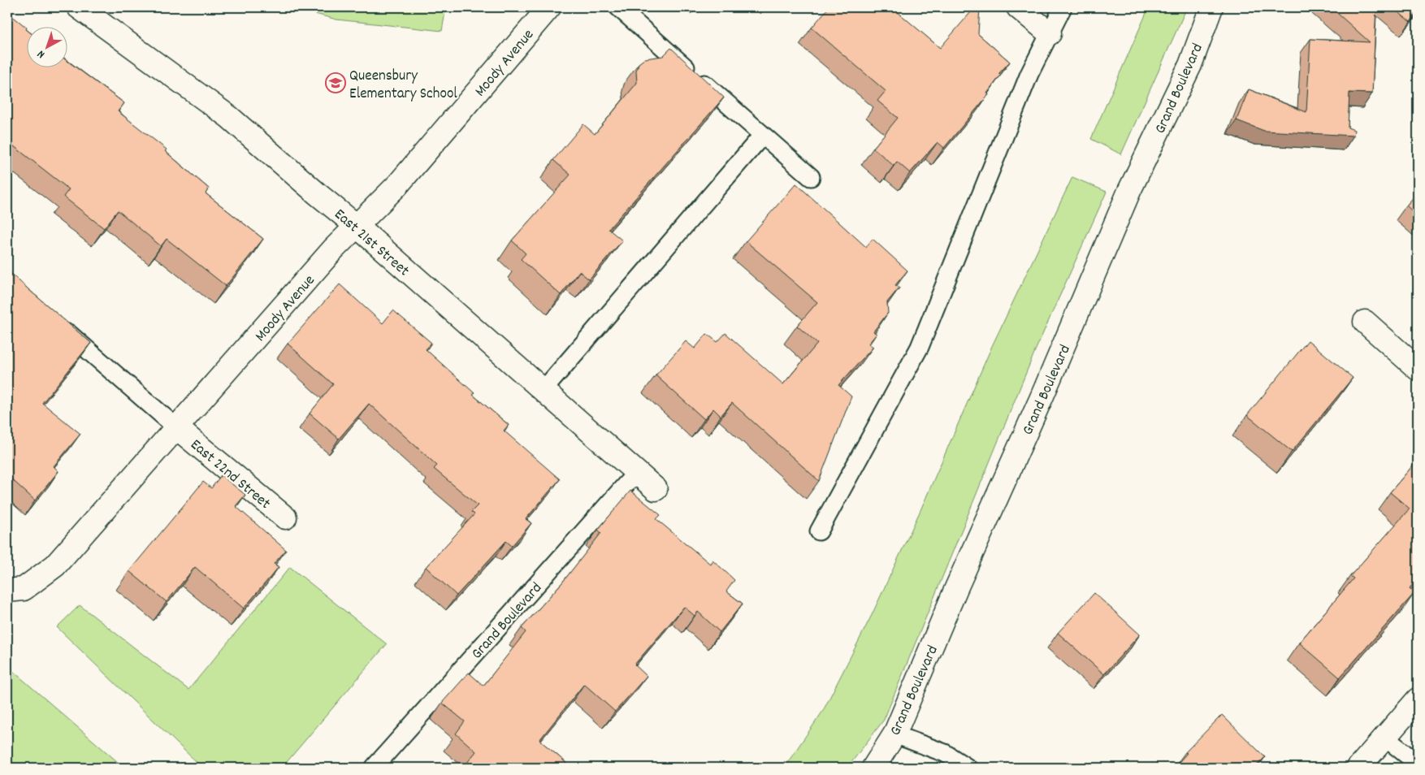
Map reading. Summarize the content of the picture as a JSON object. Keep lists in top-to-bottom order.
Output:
{
  "streets": {
    "street": [
      "Moody Avenue",
      "Grand Boulevard",
      "East 21st Street",
      "East 22nd Street"
    ]
  },
  "crossings": [
    ["Moody Avenue", "East 21st Street"],
    ["Moody Avenue", "East 22nd Street"],
    ["Grand Boulevard", "East 21st Street"]
  ],
  "places": {
    "school or university": ["Queensbury Elementary School"]
  },
  "north": "bottom left"
}
